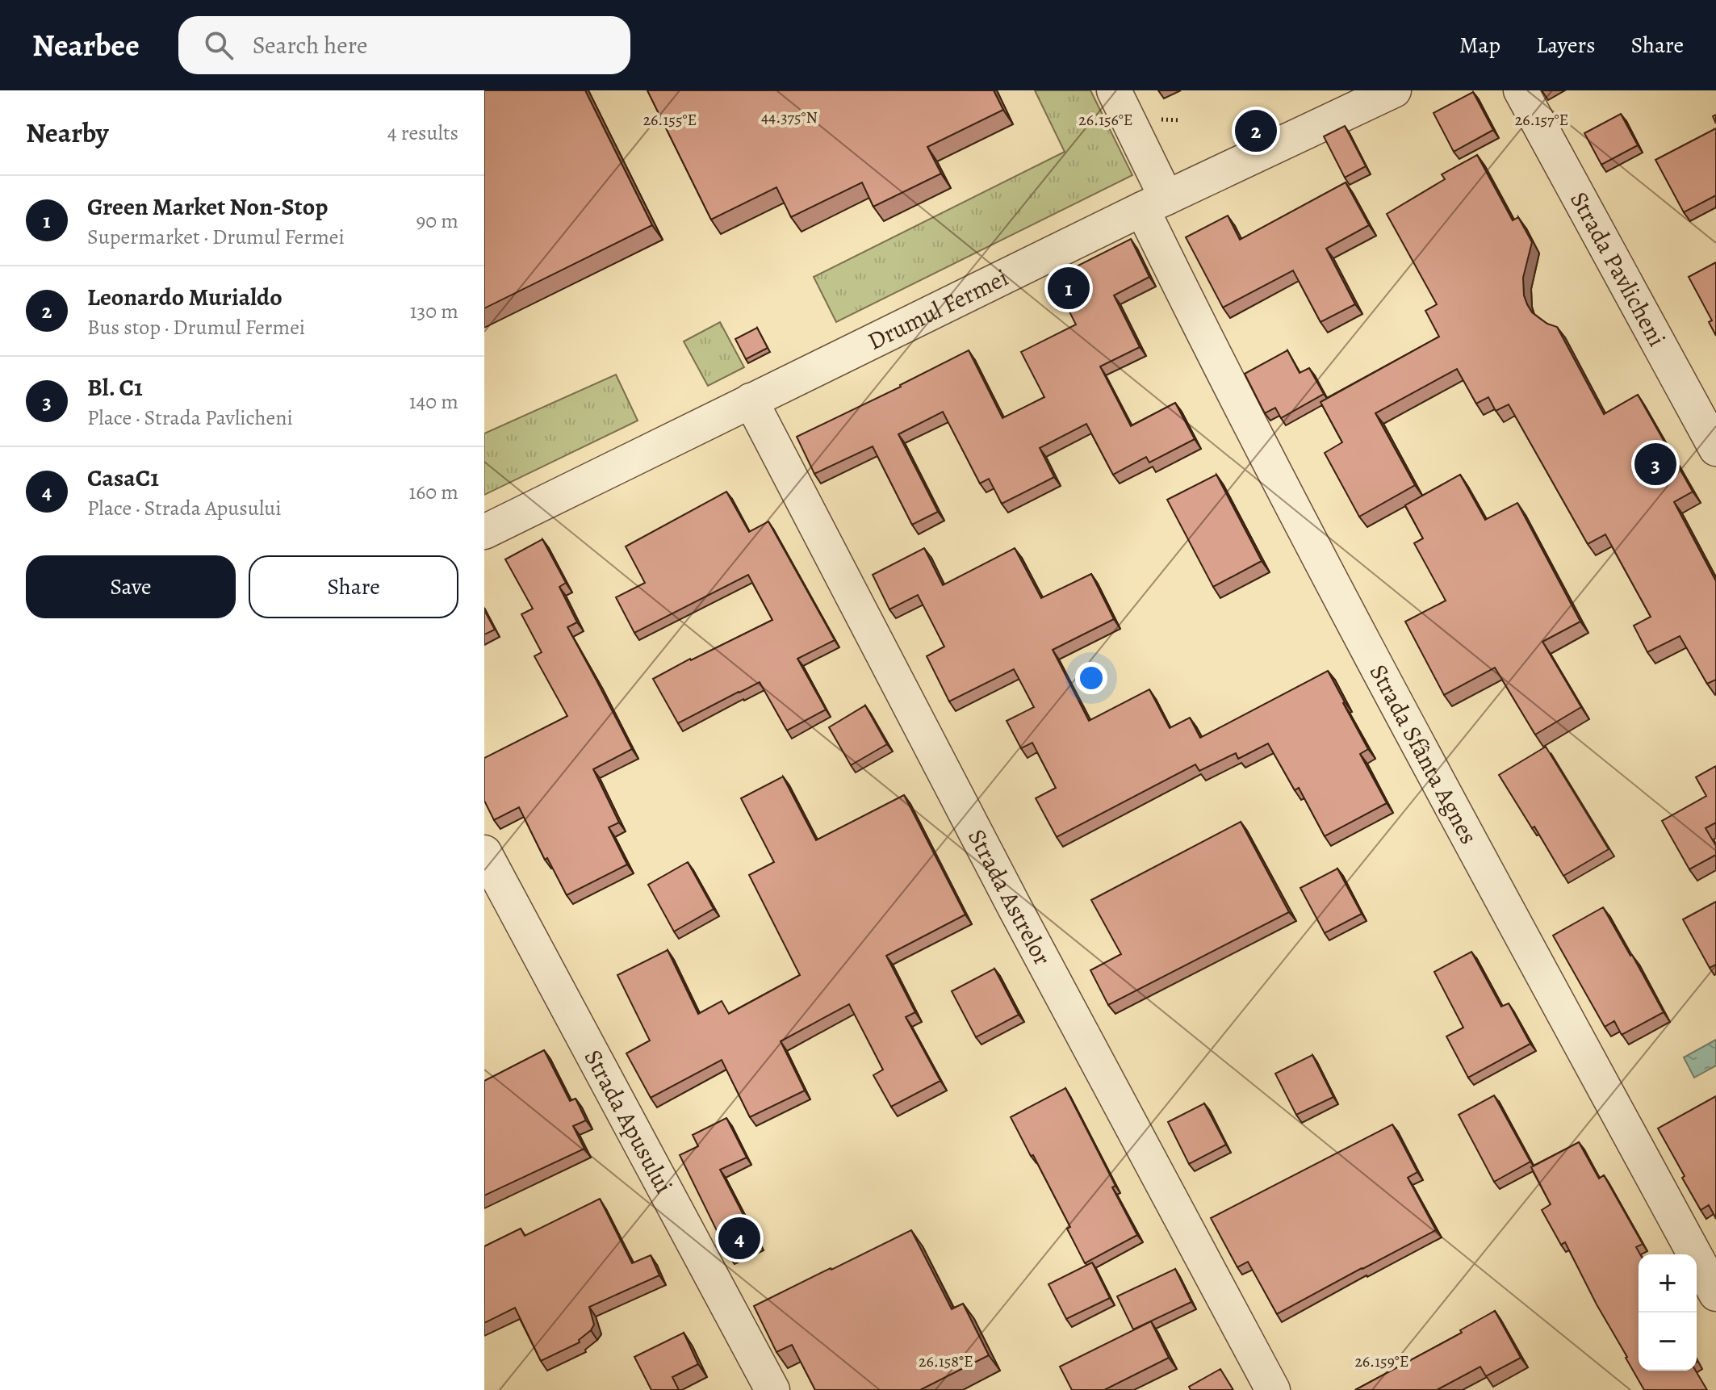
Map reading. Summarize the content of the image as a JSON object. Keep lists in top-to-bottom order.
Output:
{
  "streets": {
    "street": [
      "Strada Pavlicheni",
      "Drumul Fermei",
      "Strada Sfânta Agnes",
      "Strada Astrelor",
      "Strada Apusului"
    ]
  },
  "crossings": [
    ["Drumul Fermei", "Strada Sfânta Agnes"],
    ["Drumul Fermei", "Strada Astrelor"]
  ],
  "page": {
    "header": "Nearbee",
    "search": "Search here",
    "nav": ["Map", "Layers", "Share"],
    "heading": ["Nearby", "4 results"],
    "pins": [
      "2",
      "1",
      "3",
      "4"
    ],
    "list": [
      {
        "mark": "1",
        "name": "Green Market Non-Stop",
        "note": "Supermarket · Drumul Fermei",
        "value": "90 m"
      },
      {
        "mark": "2",
        "name": "Leonardo Murialdo",
        "note": "Bus stop · Drumul Fermei",
        "value": "130 m"
      },
      {
        "mark": "3",
        "name": "Bl. C1",
        "note": "Place · Strada Pavlicheni",
        "value": "140 m"
      },
      {
        "mark": "4",
        "name": "CasaC1",
        "note": "Place · Strada Apusului",
        "value": "160 m"
      }
    ],
    "buttons": ["Save", "Share"],
    "map_buttons": ["+", "−"]
  },
  "coordinates": [
    "44.375°N",
    "26.155°E",
    "26.157°E",
    "26.156°E",
    "26.158°E",
    "26.159°E"
  ]
}
